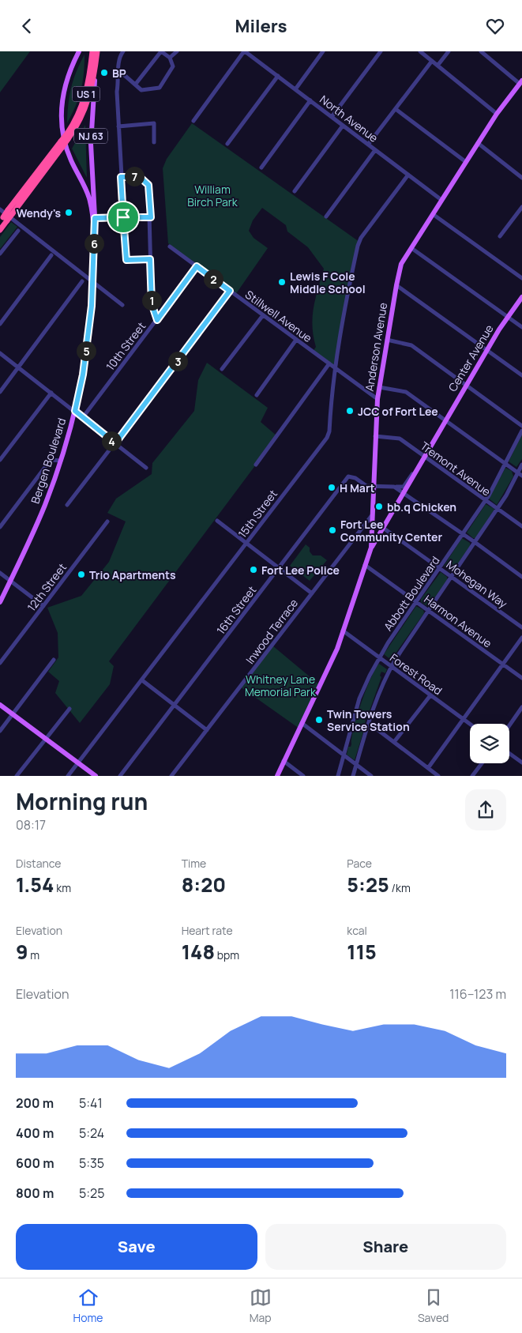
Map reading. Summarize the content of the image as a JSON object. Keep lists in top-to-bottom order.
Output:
{
  "streets": {
    "highway": ["US 1", "Bergen Boulevard"],
    "main road": ["NJ 63", "Anderson Avenue", "Center Avenue"],
    "street": [
      "North Avenue",
      "Stillwell Avenue",
      "10th Street",
      "Tremont Avenue",
      "15th Street",
      "Mohegan Way",
      "12th Street",
      "Abbott Boulevard",
      "16th Street",
      "Harmon Avenue",
      "Inwood Terrace",
      "Forest Road"
    ]
  },
  "crossings": [
    ["US 1", "Bergen Boulevard"],
    ["North Avenue", "Anderson Avenue"],
    ["North Avenue", "15th Street"],
    ["Stillwell Avenue", "10th Street"],
    ["Stillwell Avenue", "Anderson Avenue"],
    ["Stillwell Avenue", "15th Street"],
    ["Anderson Avenue", "Center Avenue"],
    ["Anderson Avenue", "Tremont Avenue"],
    ["Anderson Avenue", "16th Street"],
    ["Anderson Avenue", "Harmon Avenue"],
    ["Anderson Avenue", "Inwood Terrace"],
    ["Anderson Avenue", "Forest Road"],
    ["Center Avenue", "Tremont Avenue"],
    ["Center Avenue", "Mohegan Way"],
    ["Tremont Avenue", "Abbott Boulevard"],
    ["Mohegan Way", "Abbott Boulevard"],
    ["Abbott Boulevard", "Harmon Avenue"],
    ["Abbott Boulevard", "Forest Road"]
  ],
  "parks": ["William Birch Park", "Whitney Lane Memorial Park"],
  "places": [
    "BP",
    "Wendy's",
    "Lewis F Cole Middle School",
    "JCC of Fort Lee",
    "H Mart",
    "bb.q Chicken",
    "Fort Lee Community Center",
    "Fort Lee Police",
    "Trio Apartments",
    "Twin Towers Service Station"
  ],
  "page": {
    "header": "Milers",
    "pins": [
      "7",
      "6",
      "2",
      "1",
      "5",
      "3",
      "4"
    ],
    "heading": ["Morning run", "08:17"],
    "stats": [
      ["Distance", "1.54 km"],
      ["Time", "8:20"],
      ["Pace", "5:25 /km"],
      ["Elevation", "9 m"],
      ["Heart rate", "148 bpm"],
      ["kcal", "115"]
    ],
    "chart": ["Elevation", "116–123 m"],
    "list": [
      {
        "name": "200 m",
        "note": "5:41"
      },
      {
        "name": "400 m",
        "note": "5:24"
      },
      {
        "name": "600 m",
        "note": "5:35"
      },
      {
        "name": "800 m",
        "note": "5:25"
      }
    ],
    "buttons": ["Save", "Share"],
    "tabs": ["Home", "Map", "Saved"]
  }
}
